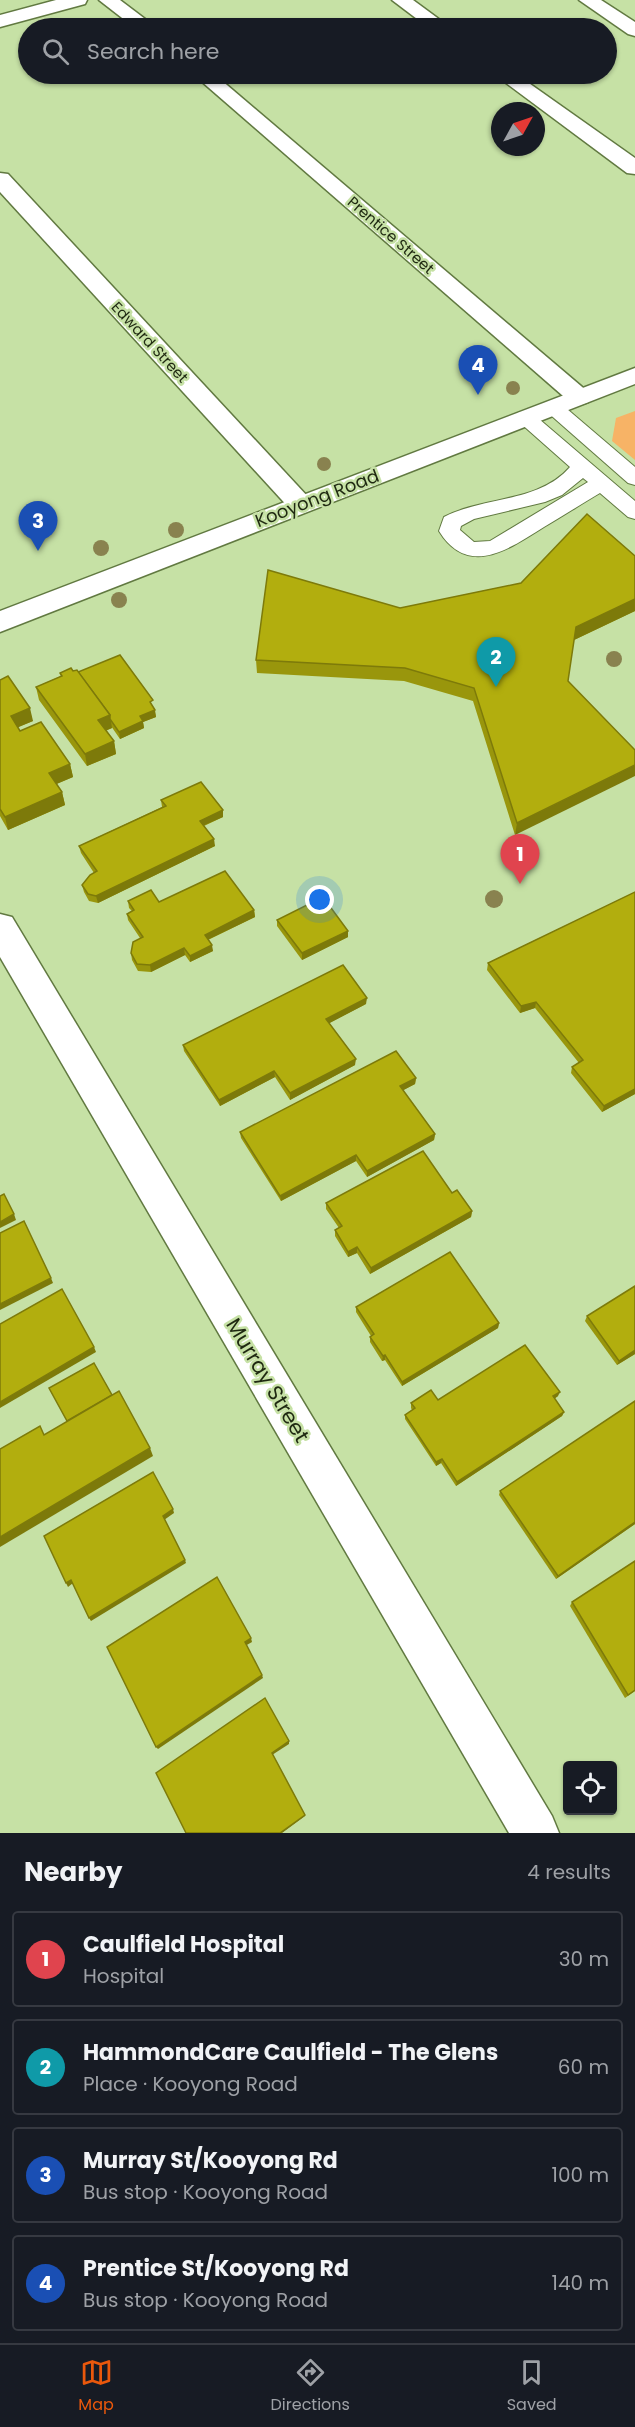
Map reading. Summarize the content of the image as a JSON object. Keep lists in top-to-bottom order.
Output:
{
  "streets": {
    "street": [
      "Prentice Street",
      "Edward Street",
      "Kooyong Road",
      "Murray Street"
    ]
  },
  "crossings": [
    ["Prentice Street", "Kooyong Road"],
    ["Edward Street", "Kooyong Road"]
  ],
  "north": "top right",
  "page": {
    "search": "Search here",
    "pins": [
      "4",
      "3",
      "2",
      "1"
    ],
    "heading": ["Nearby", "4 results"],
    "list": [
      {
        "mark": "1",
        "name": "Caulfield Hospital",
        "note": "Hospital",
        "value": "30 m"
      },
      {
        "mark": "2",
        "name": "HammondCare Caulfield - The Glens",
        "note": "Place · Kooyong Road",
        "value": "60 m"
      },
      {
        "mark": "3",
        "name": "Murray St/Kooyong Rd",
        "note": "Bus stop · Kooyong Road",
        "value": "100 m"
      },
      {
        "mark": "4",
        "name": "Prentice St/Kooyong Rd",
        "note": "Bus stop · Kooyong Road",
        "value": "140 m"
      }
    ],
    "nav": ["Map", "Directions", "Saved"]
  }
}
